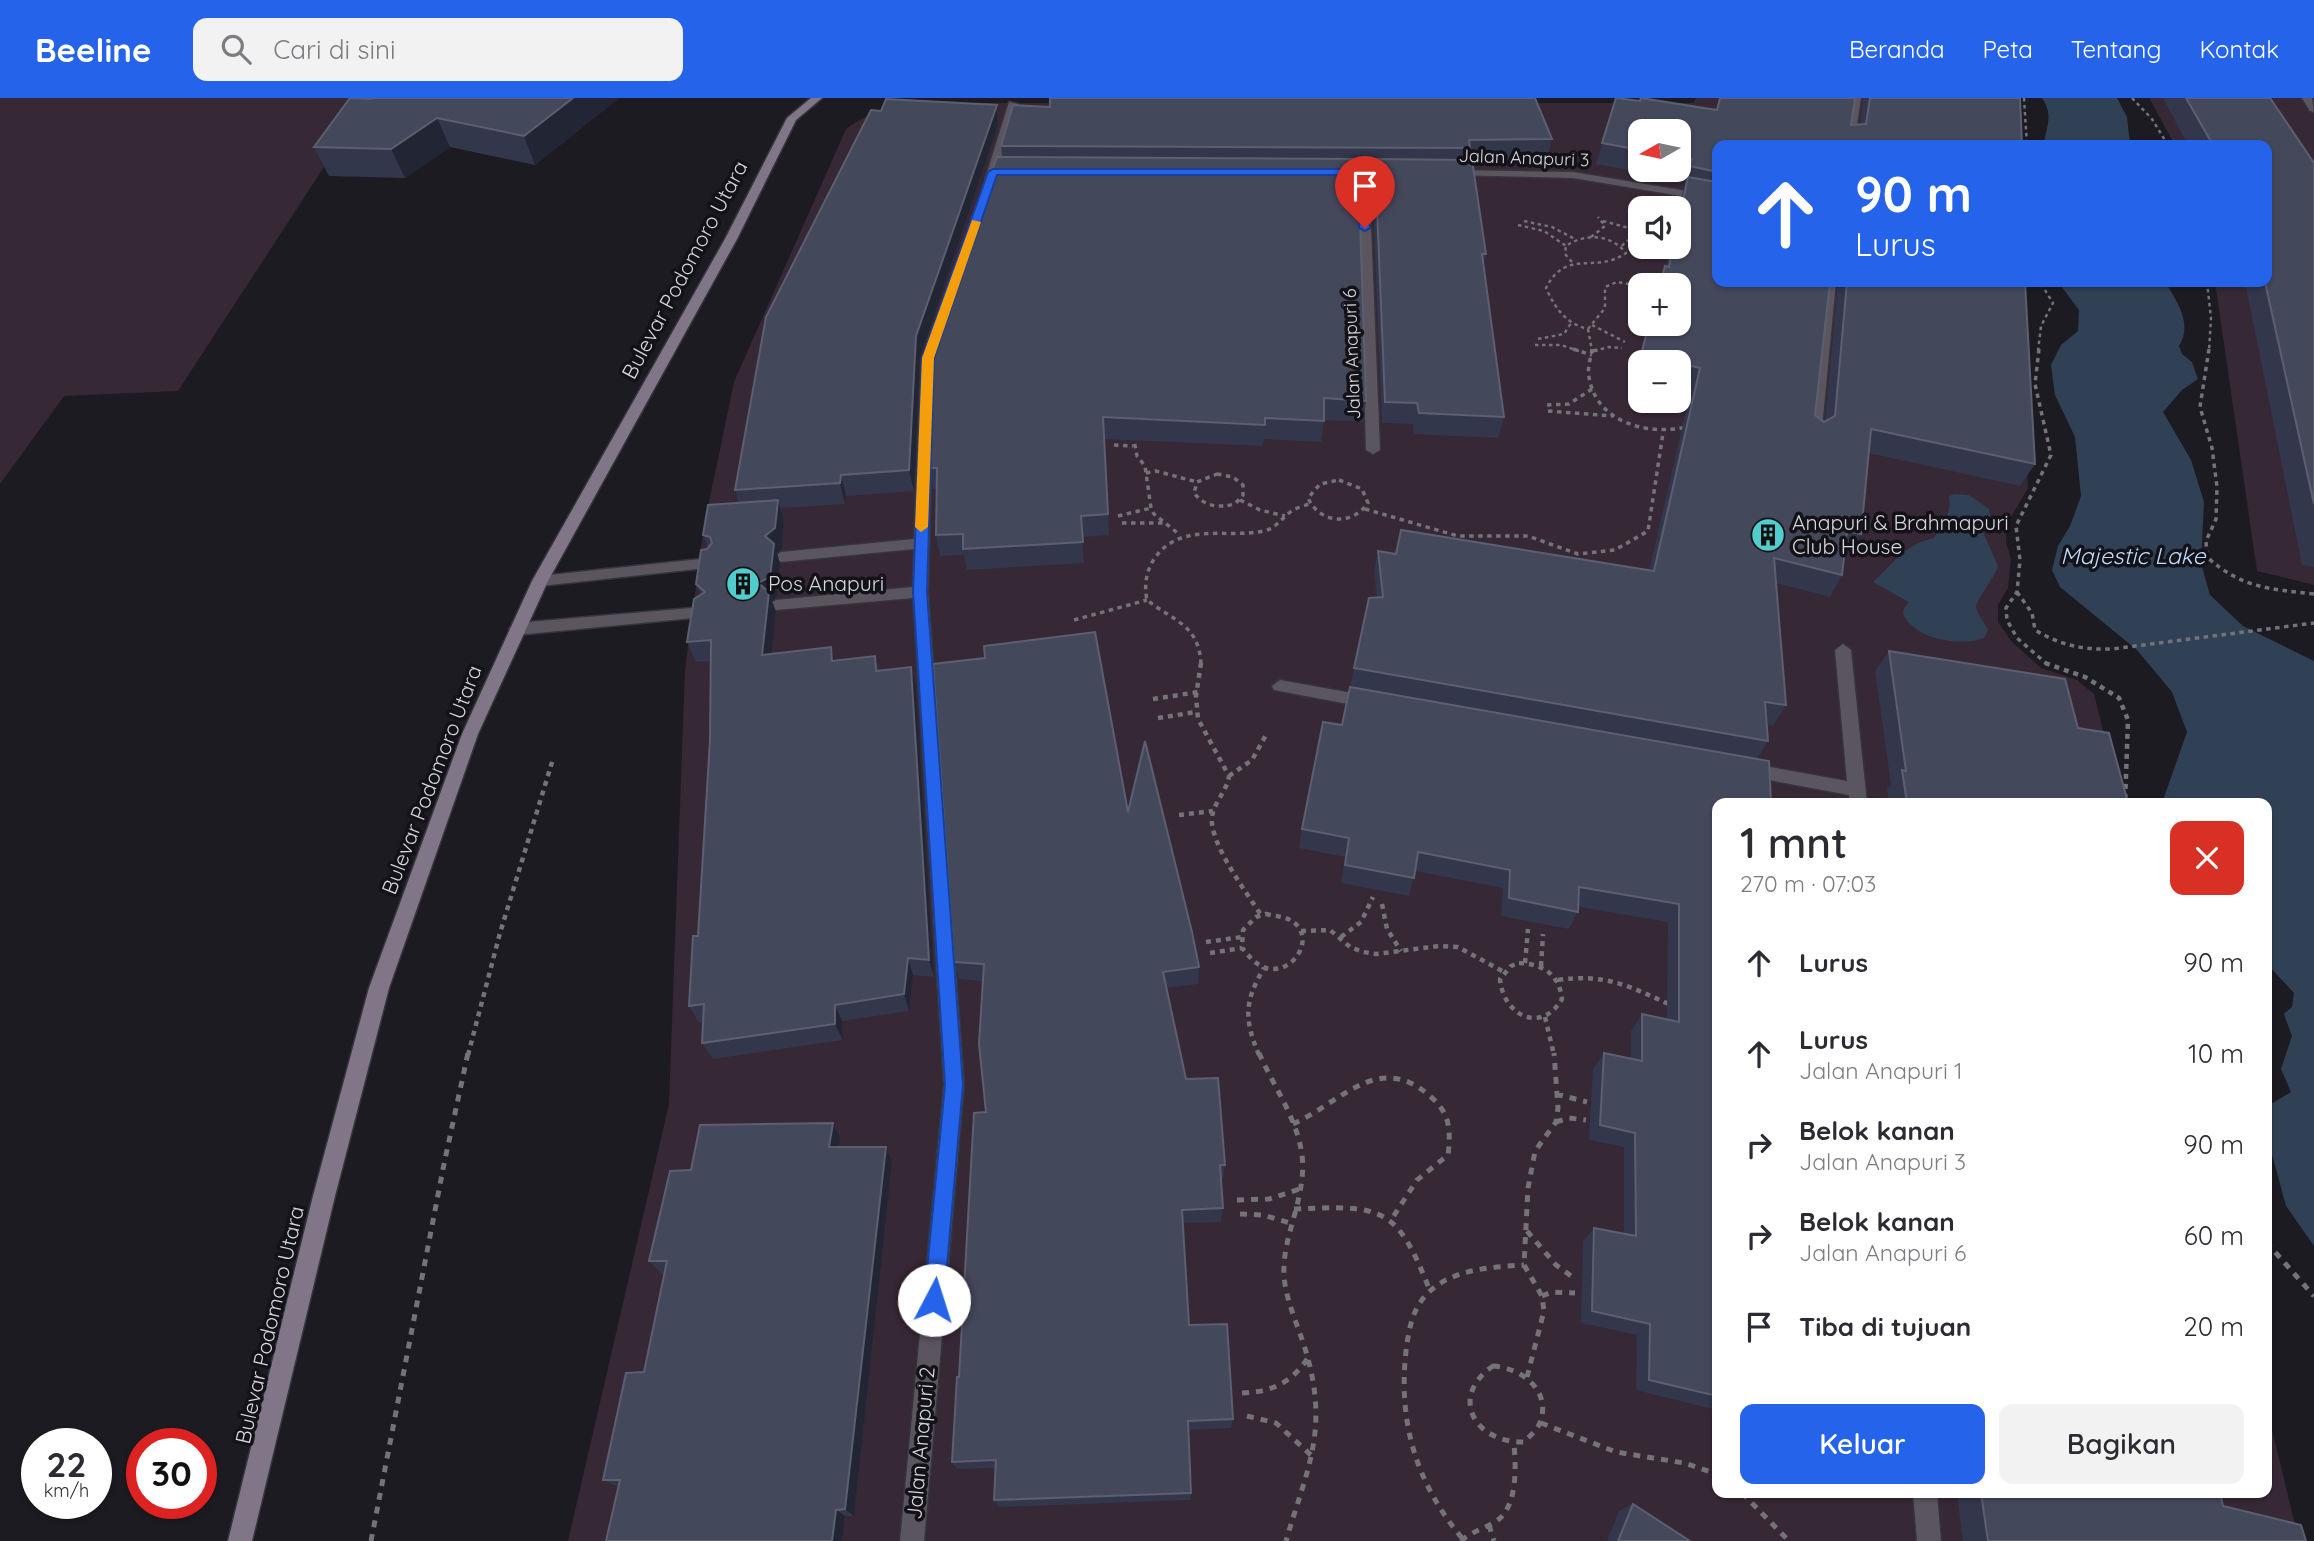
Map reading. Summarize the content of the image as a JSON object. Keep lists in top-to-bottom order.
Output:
{
  "streets": {
    "street": [
      "Jalan Anapuri 3",
      "Bulevar Podomoro Utara",
      "Jalan Anapuri 6",
      "Jalan Anapuri 2"
    ]
  },
  "water": ["Majestic Lake"],
  "places": {
    "building": ["Anapuri & Brahmapuri Club House", "Pos Anapuri"]
  },
  "north": "left",
  "page": {
    "header": "Beeline",
    "search": "Cari di sini",
    "nav": [
      "Beranda",
      "Peta",
      "Tentang",
      "Kontak"
    ],
    "map_buttons": ["+", "−"],
    "turn": ["90 m", "Lurus"],
    "heading": ["1 mnt", "270 m · 07:03"],
    "list": [
      {
        "name": "Lurus",
        "value": "90 m"
      },
      {
        "name": "Lurus",
        "note": "Jalan Anapuri 1",
        "value": "10 m"
      },
      {
        "name": "Belok kanan",
        "note": "Jalan Anapuri 3",
        "value": "90 m"
      },
      {
        "name": "Belok kanan",
        "note": "Jalan Anapuri 6",
        "value": "60 m"
      },
      {
        "name": "Tiba di tujuan",
        "value": "20 m"
      }
    ],
    "buttons": ["Keluar", "Bagikan"],
    "speed": "22 km/h",
    "limit": "30"
  }
}
